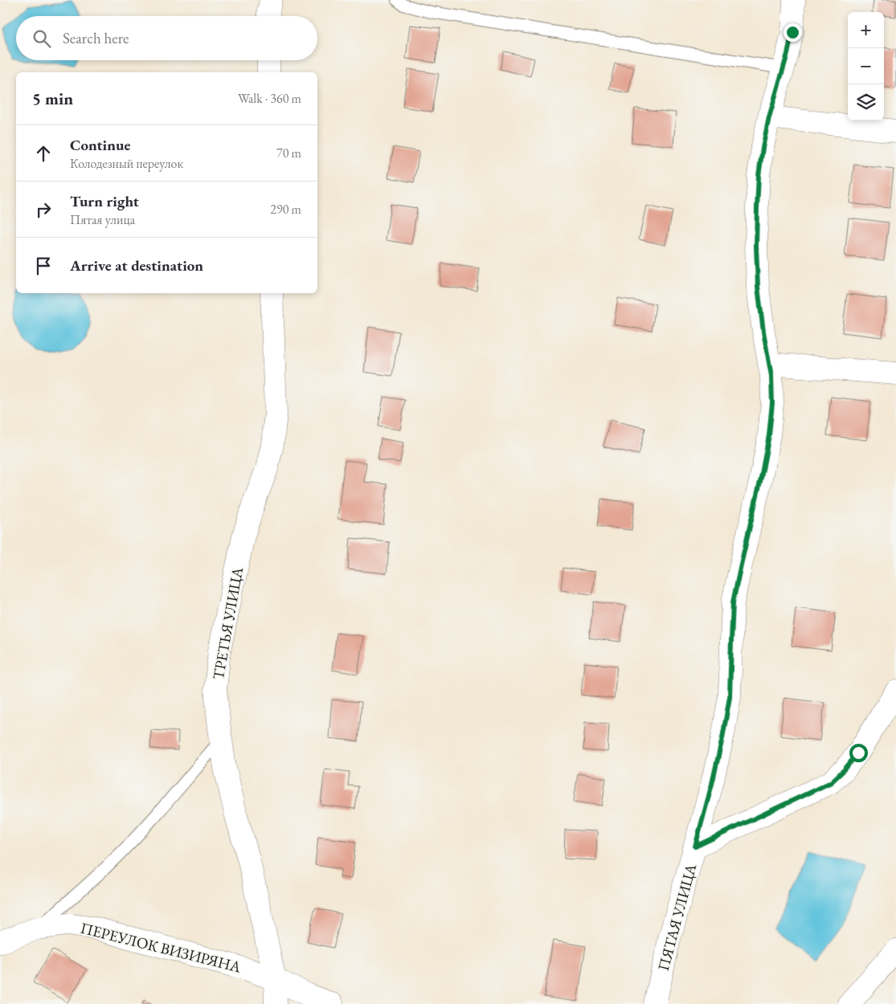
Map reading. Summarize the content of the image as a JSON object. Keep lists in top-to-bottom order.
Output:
{
  "streets": {
    "street": ["ТРЕТЬЯ УЛИЦА", "ПЯТАЯ УЛИЦА", "ПЕРЕУЛОК ВИЗИРЯНА"]
  },
  "crossings": [
    ["ТРЕТЬЯ УЛИЦА", "ПЕРЕУЛОК ВИЗИРЯНА"]
  ],
  "page": {
    "map_buttons": ["+", "−"],
    "search": "Search here",
    "heading": ["5 min", "Walk · 360 m"],
    "list": [
      ["Continue", "Колодезный переулок", "70 m"],
      ["Turn right", "Пятая улица", "290 m"],
      "Arrive at destination"
    ]
  }
}
